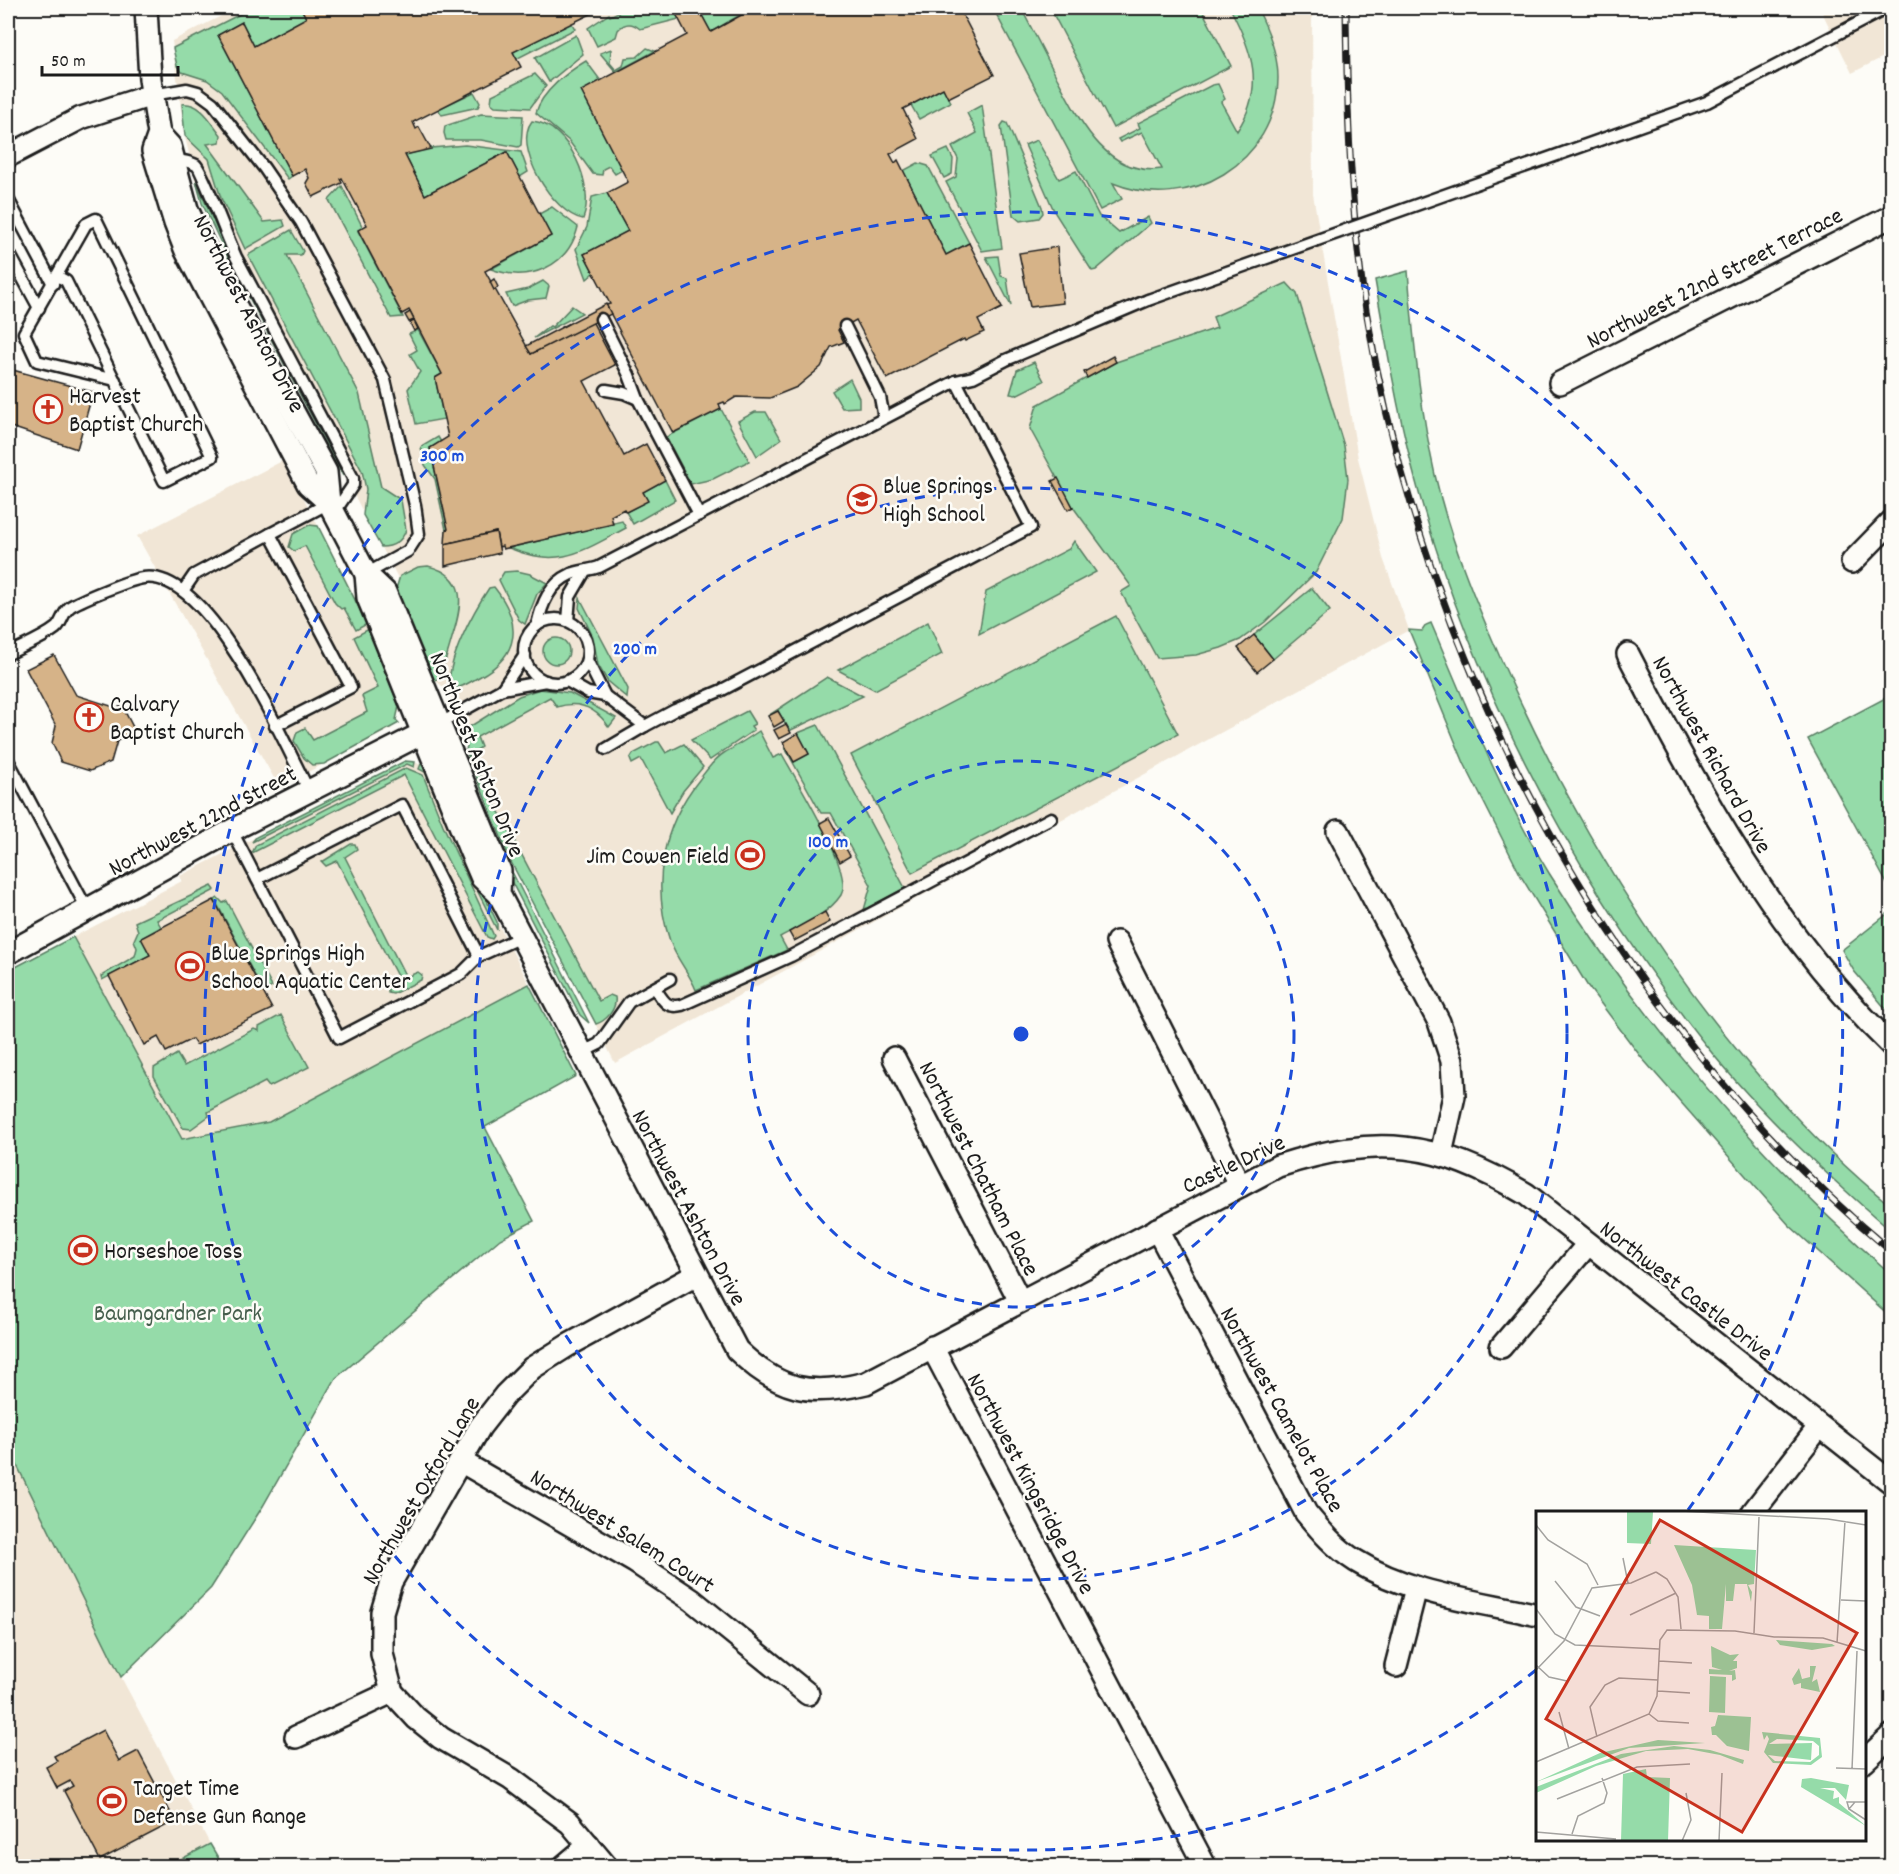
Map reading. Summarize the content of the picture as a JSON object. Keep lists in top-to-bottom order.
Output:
{
  "streets": {
    "street": [
      "Northwest 22nd Street Terrace",
      "Northwest Ashton Drive",
      "Northwest Richard Drive",
      "Northwest 22nd Street",
      "Castle Drive",
      "Northwest Chatham Place",
      "Northwest Castle Drive",
      "Northwest Camelot Place",
      "Northwest Kingsridge Drive",
      "Northwest Oxford Lane",
      "Northwest Salem Court"
    ]
  },
  "crossings": [
    ["Northwest Ashton Drive", "Northwest 22nd Street"],
    ["Northwest Ashton Drive", "Northwest Kingsridge Drive"],
    ["Northwest Ashton Drive", "Northwest Oxford Lane"],
    ["Castle Drive", "Northwest Castle Drive"],
    ["Castle Drive", "Northwest Camelot Place"],
    ["Northwest Oxford Lane", "Northwest Salem Court"]
  ],
  "parks": ["Baumgardner Park"],
  "places": {
    "church": ["Harvest Baptist Church", "Calvary Baptist Church"],
    "school or university": ["Blue Springs High School"],
    "sports": [
      "Jim Cowen Field",
      "Blue Springs High School Aquatic Center",
      "Horseshoe Toss",
      "Target Time Defense Gun Range"
    ]
  },
  "scale_bar": "50 m",
  "rings": ["300 m", "200 m", "100 m"]
}
